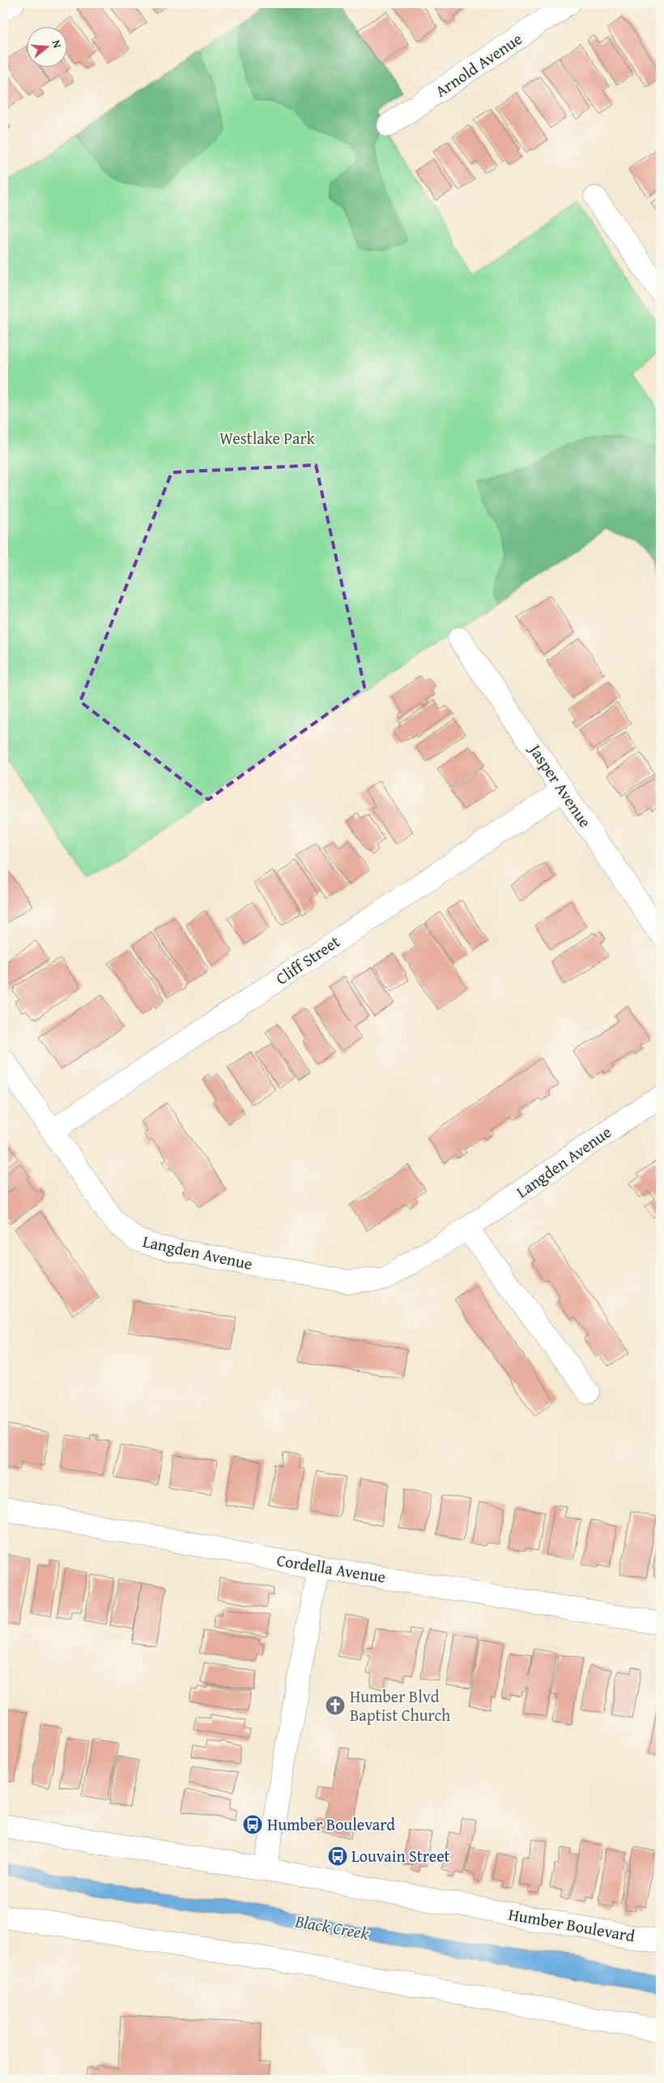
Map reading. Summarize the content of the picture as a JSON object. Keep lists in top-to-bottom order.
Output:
{
  "streets": {
    "street": [
      "Arnold Avenue",
      "Jasper Avenue",
      "Cliff Street",
      "Langden Avenue",
      "Cordella Avenue",
      "Humber Boulevard"
    ]
  },
  "crossings": [
    ["Jasper Avenue", "Cliff Street"],
    ["Cliff Street", "Langden Avenue"]
  ],
  "water": ["Black Creek"],
  "parks": ["Westlake Park"],
  "places": {
    "church": ["Humber Blvd Baptist Church"],
    "bus stop": ["Humber Boulevard", "Louvain Street"]
  },
  "north": "right"
}
